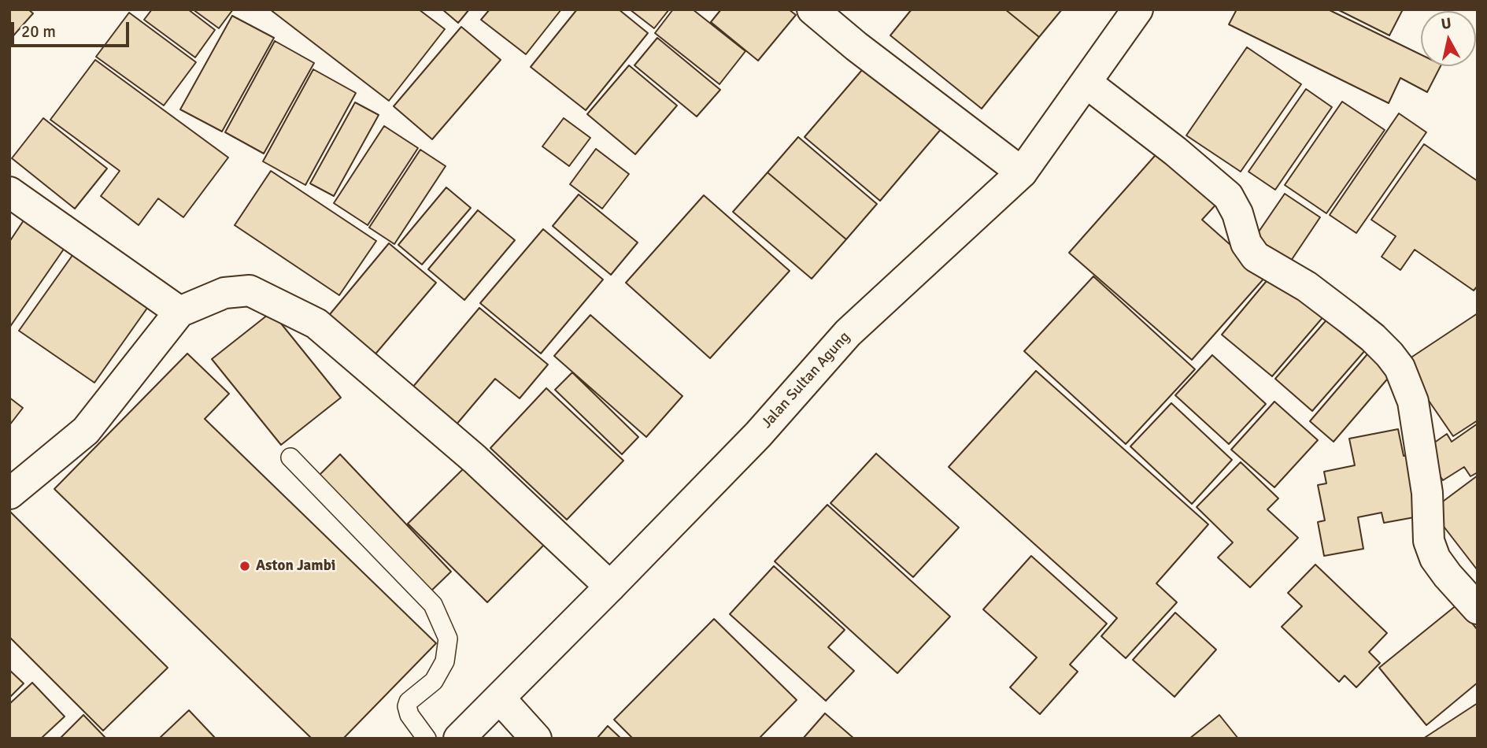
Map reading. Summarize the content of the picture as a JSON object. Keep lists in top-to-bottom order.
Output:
{
  "streets": {
    "main road": ["Jalan Sultan Agung"]
  },
  "places": ["Aston Jambi"],
  "scale_bar": "20 m",
  "north": "top"
}
